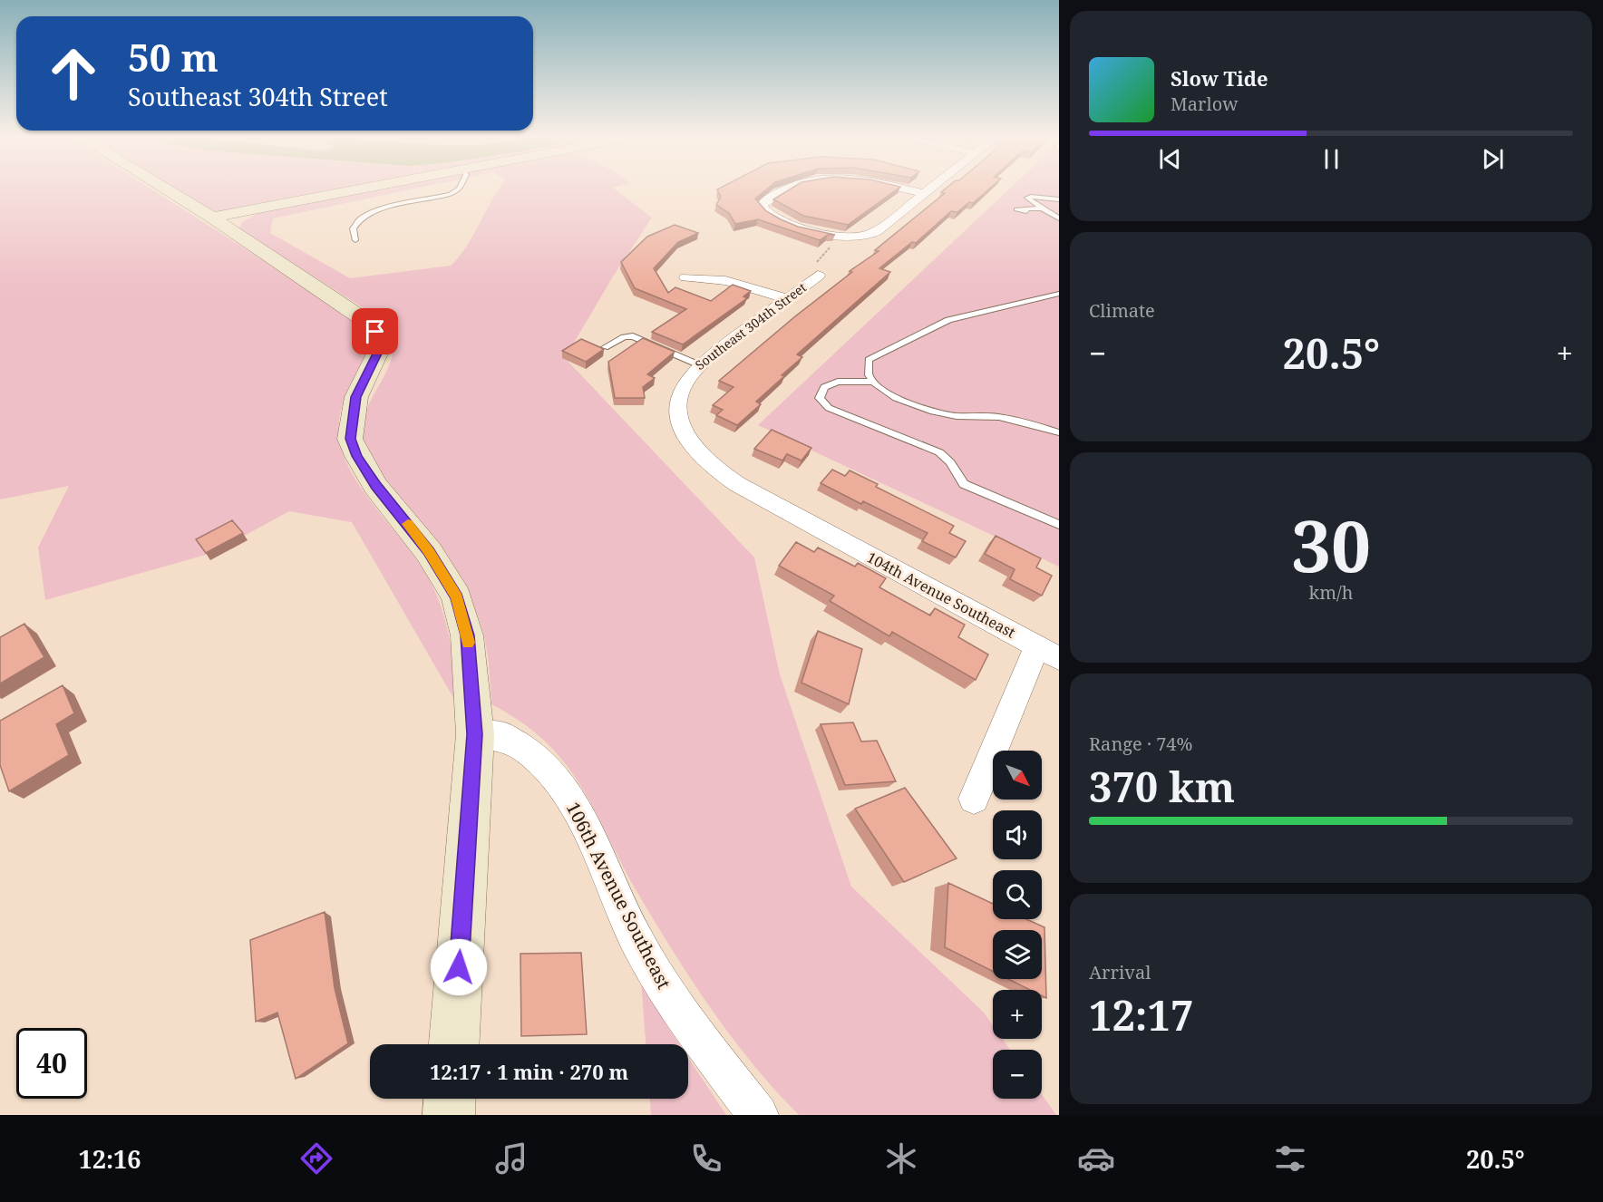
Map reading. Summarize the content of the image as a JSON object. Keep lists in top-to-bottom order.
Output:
{
  "streets": {
    "street": ["Southeast 304th Street", "104th Avenue Southeast", "106th Avenue Southeast"]
  },
  "crossings": [
    ["Southeast 304th Street", "104th Avenue Southeast"]
  ],
  "north": "bottom right",
  "page": {
    "turn": ["50 m", "Southeast 304th Street"],
    "song": ["Slow Tide", "Marlow"],
    "tile": [
      "Climate",
      ["30", "km/h"],
      ["Range · 74%", "370 km"],
      ["Arrival", "12:17"]
    ],
    "heat": ["−", "20.5°", "+"],
    "map_buttons": ["+", "−"],
    "limit": "40",
    "trip": "12:17 · 1 min · 270 m",
    "tabs": ["12:16", "20.5°"]
  }
}
